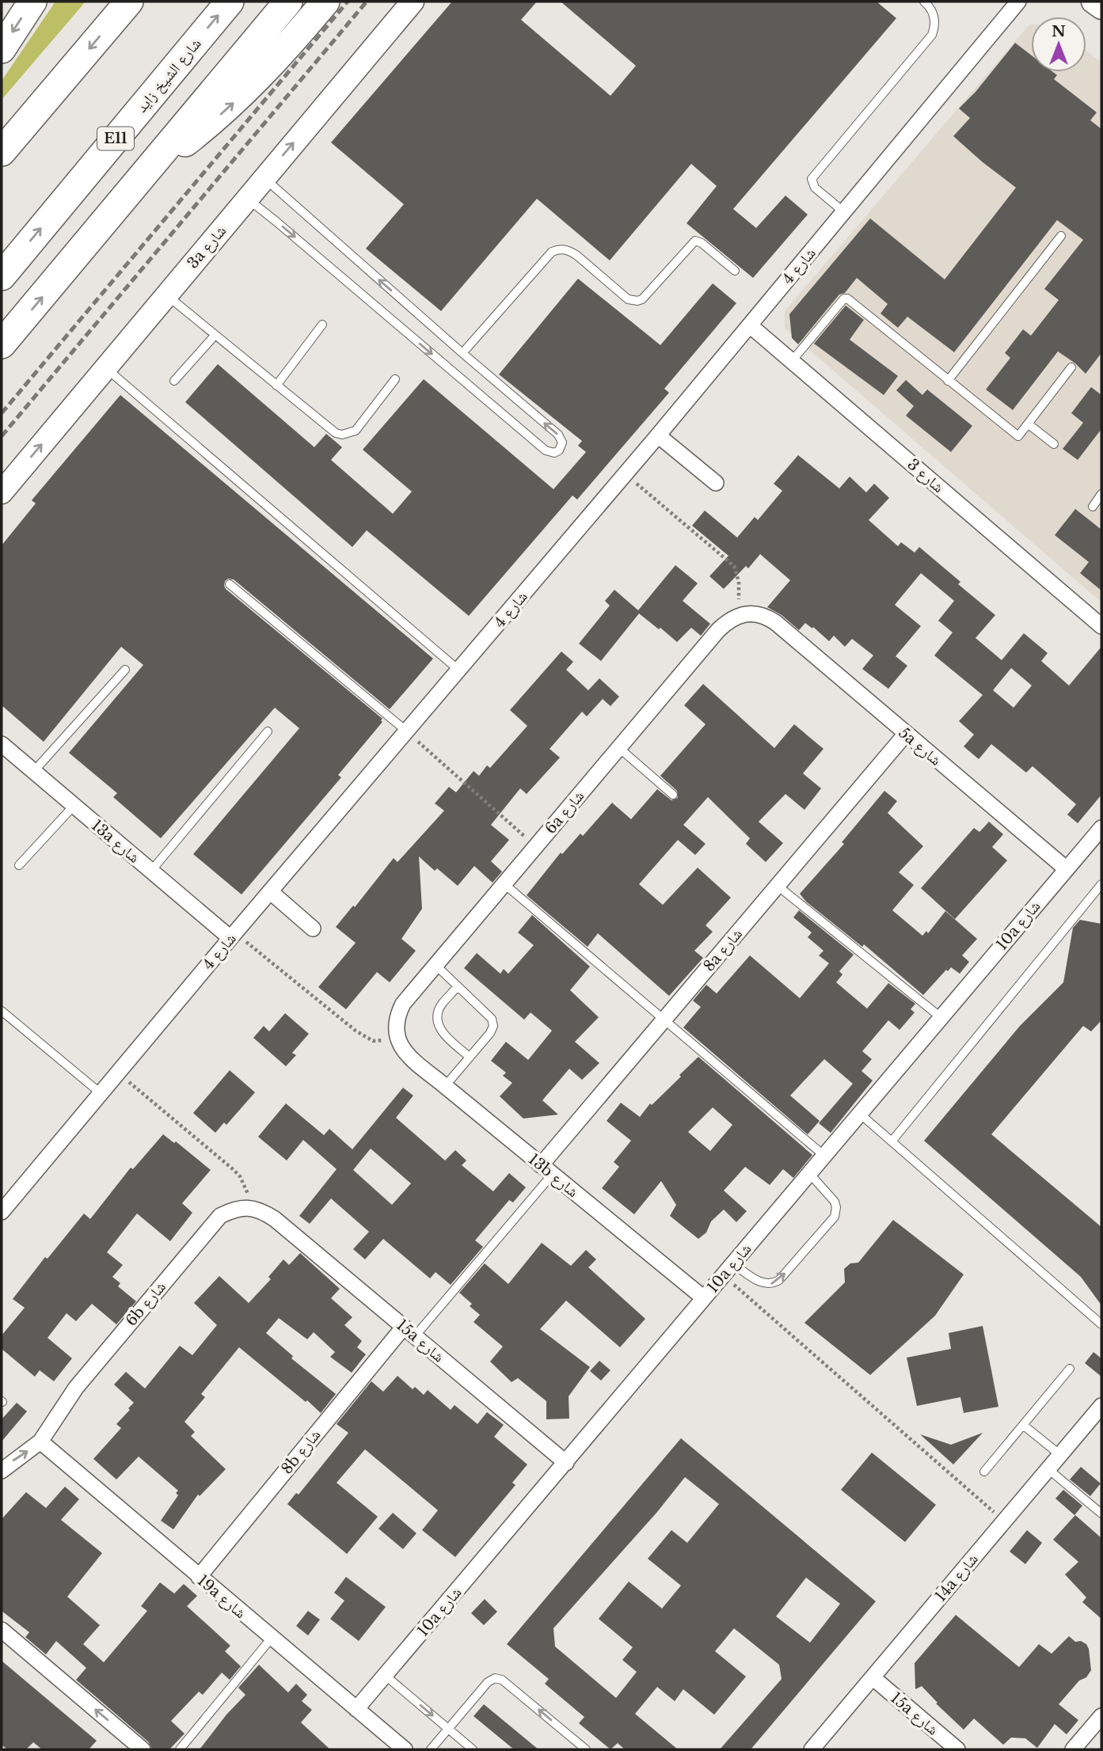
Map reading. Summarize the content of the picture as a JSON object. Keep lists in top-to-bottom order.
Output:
{
  "streets": {
    "highway": ["شارع الشيخ زايد", "E11"],
    "street": [
      "3a شارع",
      "شارع 4",
      "شارع 3",
      "5a شارع",
      "6a شارع",
      "13a شارع",
      "10a شارع",
      "8a شارع",
      "13b شارع",
      "6b شارع",
      "15a شارع",
      "8b شارع",
      "14a شارع",
      "19a شارع"
    ]
  },
  "crossings": [
    ["شارع 4", "شارع 3"],
    ["شارع 4", "13a شارع"],
    ["5a شارع", "6a شارع"],
    ["5a شارع", "10a شارع"],
    ["5a شارع", "8a شارع"],
    ["6a شارع", "13b شارع"],
    ["10a شارع", "13b شارع"],
    ["10a شارع", "15a شارع"],
    ["10a شارع", "19a شارع"],
    ["8a شارع", "13b شارع"],
    ["6b شارع", "15a شارع"],
    ["6b شارع", "19a شارع"],
    ["15a شارع", "8b شارع"],
    ["15a شارع", "14a شارع"],
    ["8b شارع", "19a شارع"]
  ],
  "one_way": ["3a شارع"],
  "north": "top"
}
